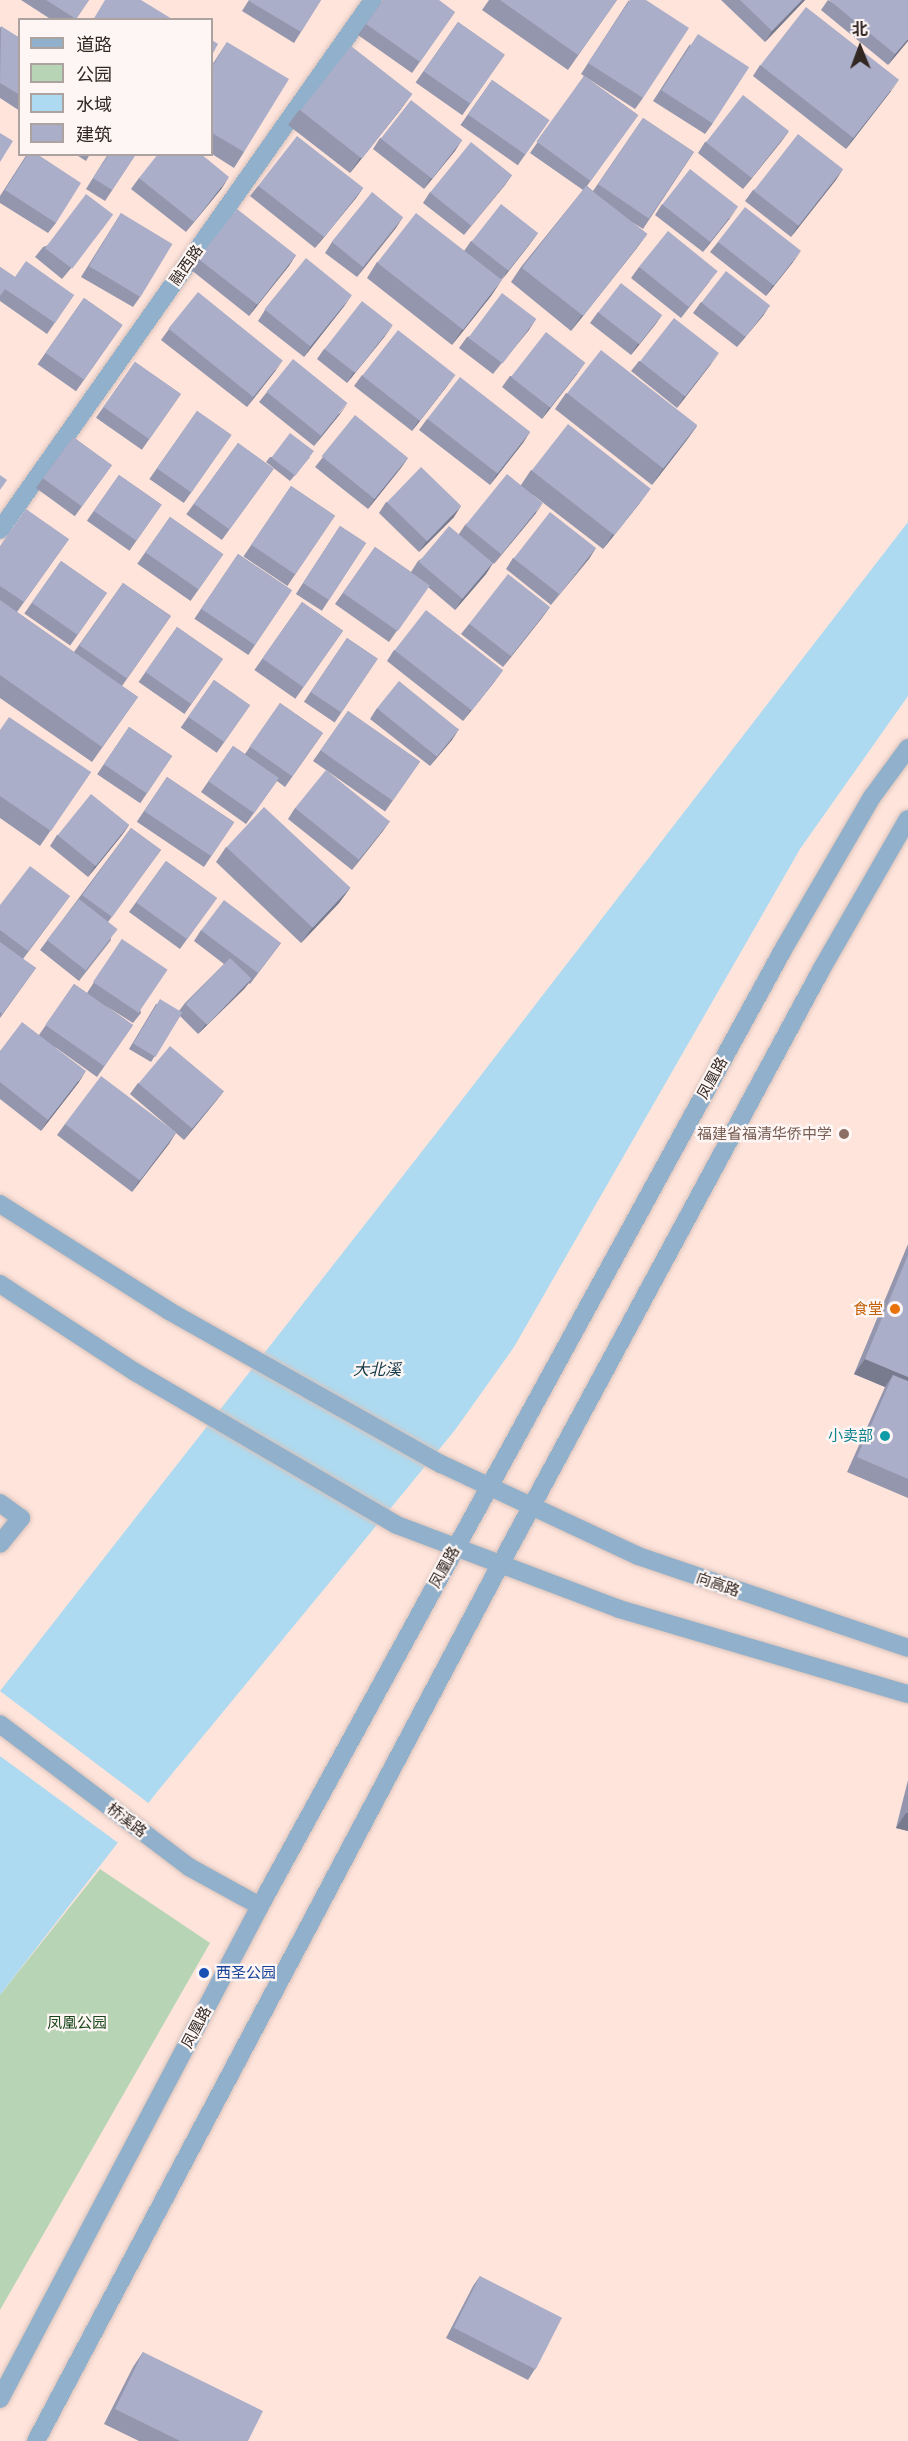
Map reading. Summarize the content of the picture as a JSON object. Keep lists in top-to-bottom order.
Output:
{
  "streets": {
    "street": [
      "融西路",
      "凤凰路",
      "向高路",
      "桥溪路"
    ]
  },
  "crossings": [
    ["凤凰路", "向高路"],
    ["凤凰路", "桥溪路"]
  ],
  "water": ["大北溪"],
  "parks": ["凤凰公园"],
  "places": [
    "福建省福清华侨中学",
    "食堂",
    "小卖部",
    "西圣公园"
  ],
  "legend": [
    "道路",
    "公园",
    "水域",
    "建筑"
  ],
  "north": "top"
}
